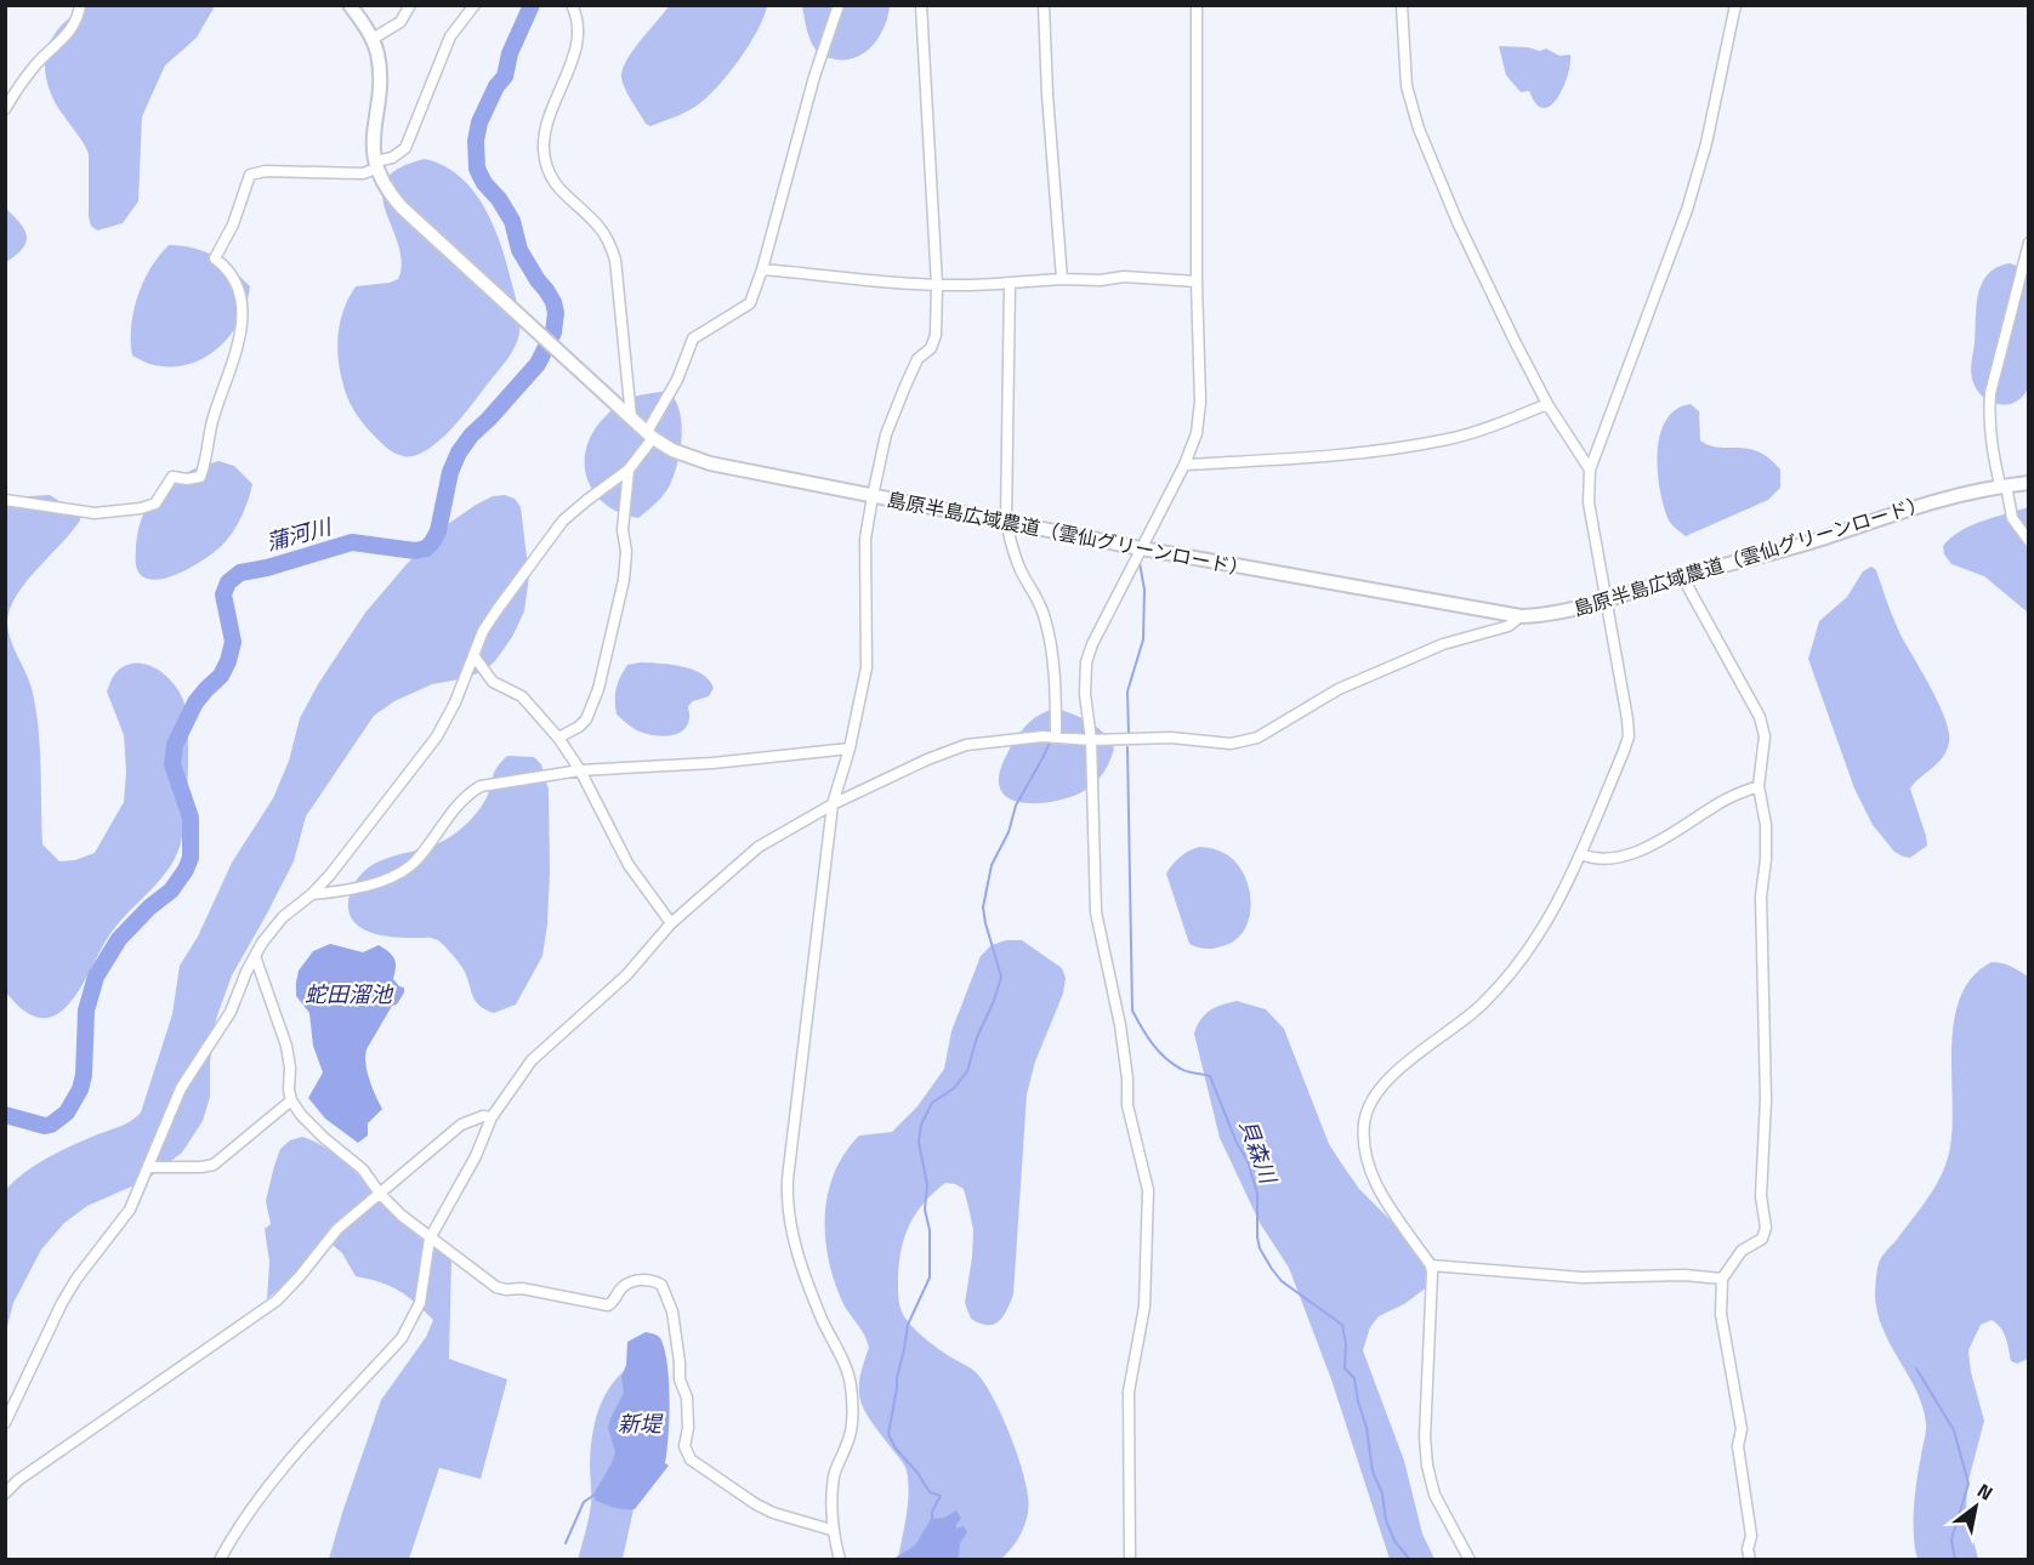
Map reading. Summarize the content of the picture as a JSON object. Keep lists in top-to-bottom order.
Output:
{
  "streets": {
    "street": ["島原半島広域農道（雲仙グリーンロード）"]
  },
  "water": [
    "蒲河川",
    "蛇田溜池",
    "貝森川",
    "新堤"
  ],
  "north": "top right"
}
